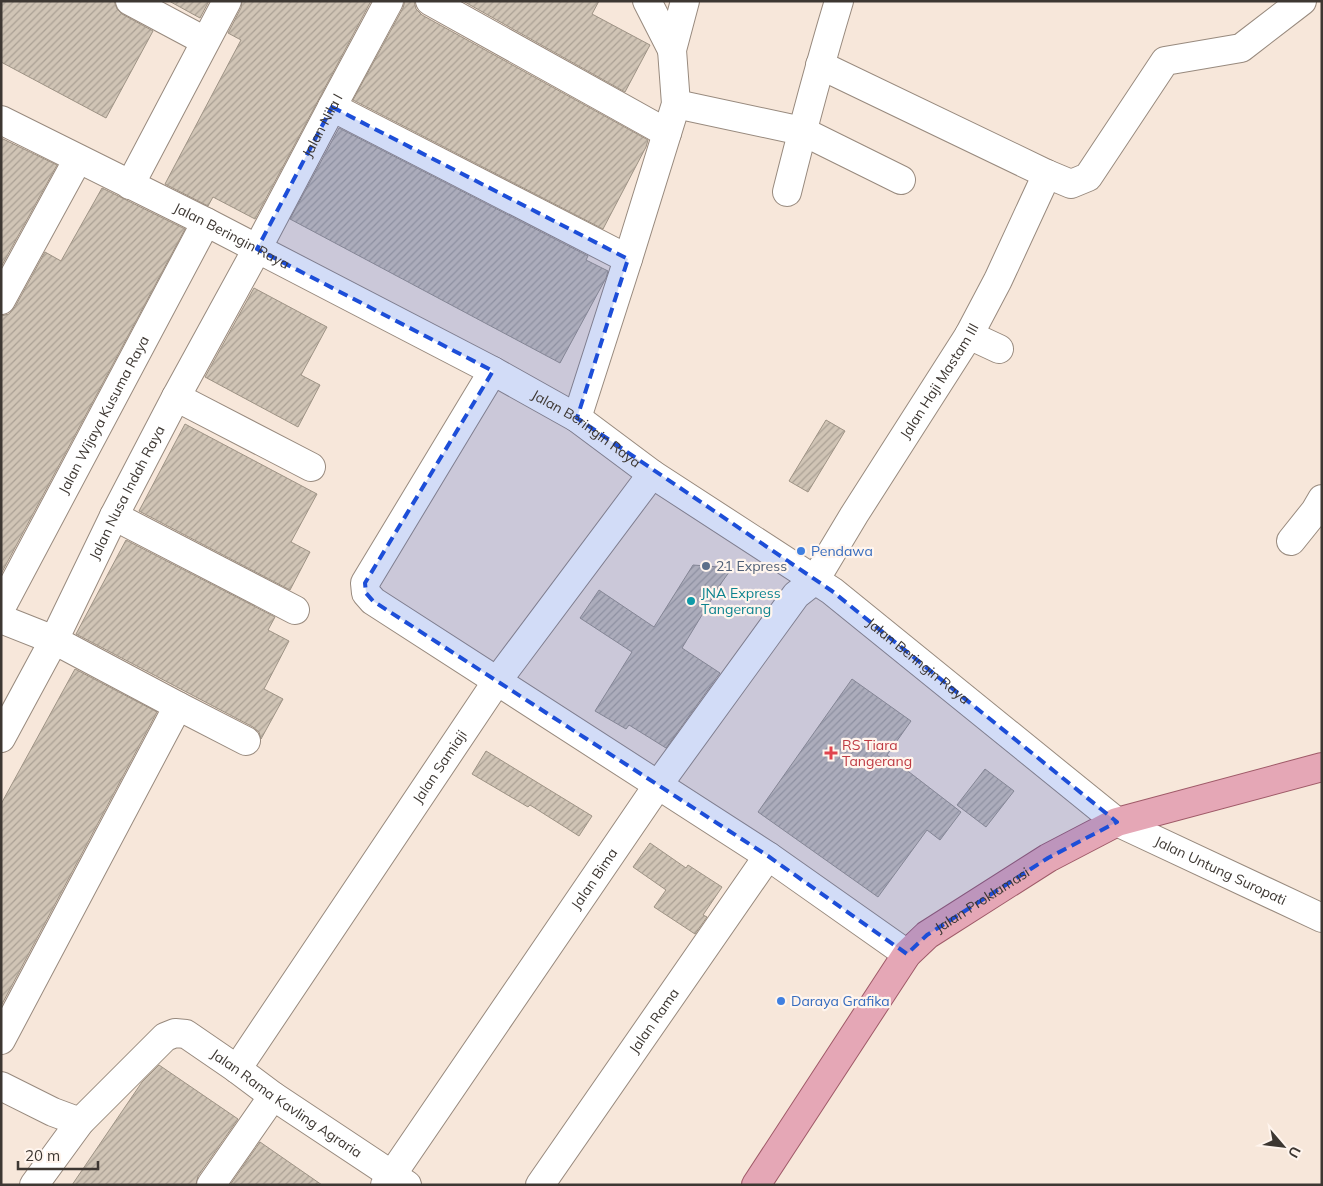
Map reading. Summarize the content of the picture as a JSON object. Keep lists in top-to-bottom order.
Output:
{
  "streets": {
    "main road": ["Jalan Proklamasi"],
    "street": [
      "Jalan Nila I",
      "Jalan Beringin Raya",
      "Jalan Haji Mastam III",
      "Jalan Wijaya Kusuma Raya",
      "Jalan Nusa Indah Raya",
      "Jalan Samiaji",
      "Jalan Untung Suropati",
      "Jalan Bima",
      "Jalan Rama",
      "Jalan Rama Kavling Agraria"
    ]
  },
  "crossings": [
    ["Jalan Nila I", "Jalan Beringin Raya"],
    ["Jalan Nila I", "Jalan Nusa Indah Raya"],
    ["Jalan Beringin Raya", "Jalan Haji Mastam III"],
    ["Jalan Beringin Raya", "Jalan Wijaya Kusuma Raya"],
    ["Jalan Beringin Raya", "Jalan Nusa Indah Raya"],
    ["Jalan Beringin Raya", "Jalan Samiaji"],
    ["Jalan Beringin Raya", "Jalan Untung Suropati"],
    ["Jalan Beringin Raya", "Jalan Bima"],
    ["Jalan Beringin Raya", "Jalan Proklamasi"],
    ["Jalan Haji Mastam III", "Jalan Bima"],
    ["Jalan Samiaji", "Jalan Rama Kavling Agraria"],
    ["Jalan Untung Suropati", "Jalan Proklamasi"],
    ["Jalan Bima", "Jalan Rama Kavling Agraria"]
  ],
  "places": {
    "other": [
      "Pendawa",
      "21 Express",
      "JNA Express Tangerang",
      "Daraya Grafika"
    ],
    "health": ["RS Tiara Tangerang"]
  },
  "scale_bar": "20 m",
  "north": "bottom right"
}
